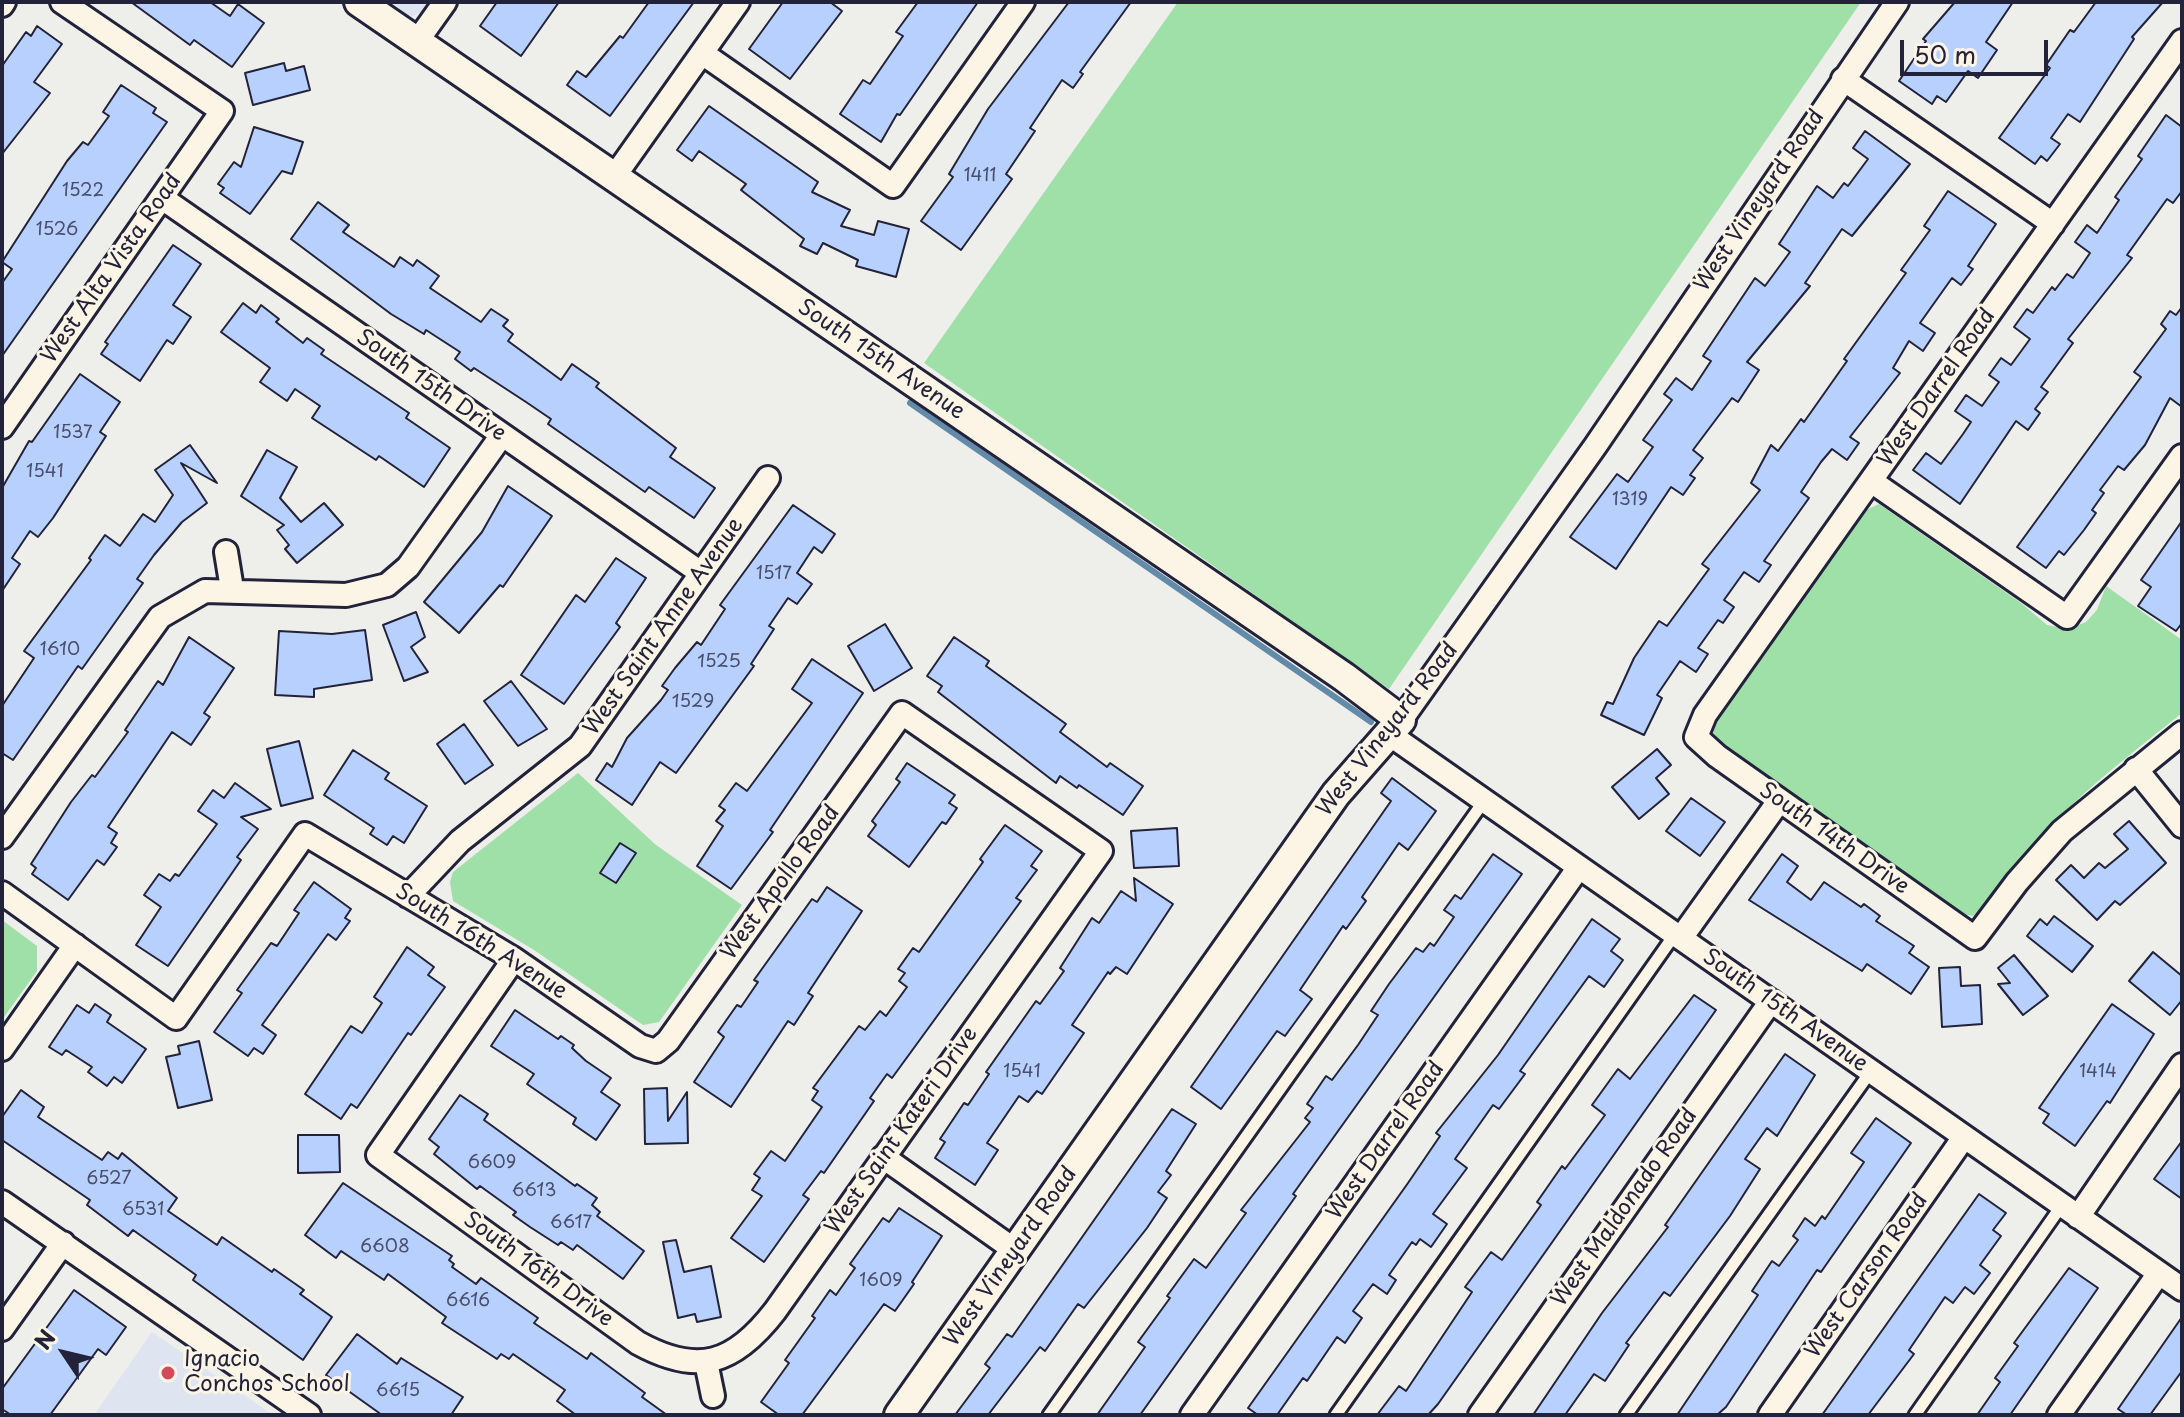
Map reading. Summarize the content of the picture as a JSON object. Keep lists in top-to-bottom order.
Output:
{
  "streets": {
    "street": [
      "West Vineyard Road",
      "West Alta Vista Road",
      "South 15th Avenue",
      "South 15th Drive",
      "West Darrel Road",
      "West Saint Anne Avenue",
      "South 14th Drive",
      "West Apollo Road",
      "South 16th Avenue",
      "West Saint Kateri Drive",
      "West Maldonado Road",
      "South 16th Drive",
      "West Carson Road"
    ]
  },
  "crossings": [
    ["West Vineyard Road", "South 15th Avenue"],
    ["West Alta Vista Road", "South 15th Drive"],
    ["South 15th Avenue", "West Darrel Road"],
    ["South 15th Avenue", "West Maldonado Road"],
    ["South 15th Avenue", "West Carson Road"],
    ["South 15th Drive", "West Saint Anne Avenue"],
    ["West Darrel Road", "South 14th Drive"],
    ["West Saint Anne Avenue", "South 16th Avenue"],
    ["West Apollo Road", "South 16th Avenue"],
    ["West Apollo Road", "West Saint Kateri Drive"],
    ["South 16th Avenue", "South 16th Drive"],
    ["West Saint Kateri Drive", "South 16th Drive"]
  ],
  "places": ["Ignacio Conchos School"],
  "house_numbers": [
    "1411",
    "1522",
    "1526",
    "1537",
    "1541",
    "1319",
    "1517",
    "1610",
    "1525",
    "1529",
    "1541",
    "1414",
    "6609",
    "6527",
    "6613",
    "6531",
    "6617",
    "6608",
    "1609",
    "6616",
    "6615"
  ],
  "scale_bar": "50 m",
  "north": "top left"
}
